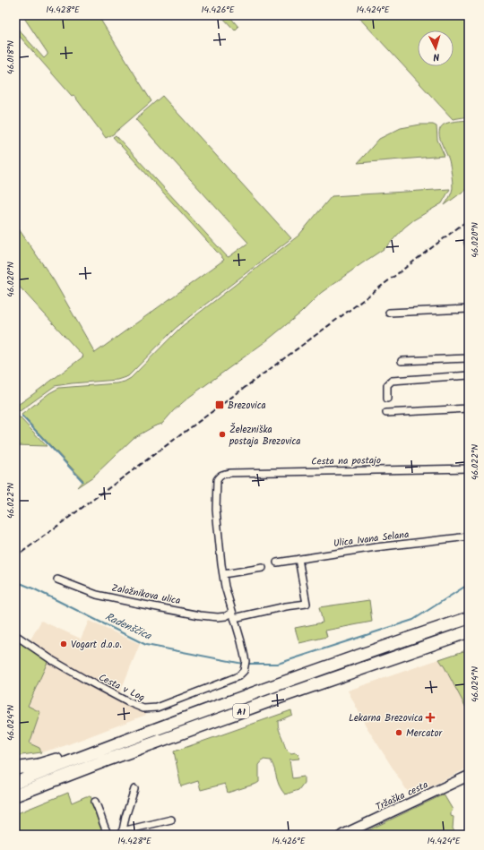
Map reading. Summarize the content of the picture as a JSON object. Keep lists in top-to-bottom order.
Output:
{
  "streets": {
    "highway": ["A1"],
    "main road": ["Tržaška cesta"],
    "street": [
      "Cesta na postajo",
      "Ulica Ivana Selana",
      "Založnikova ulica",
      "Cesta v Log"
    ]
  },
  "crossings": [
    ["Ulica Ivana Selana", "Založnikova ulica"],
    ["Založnikova ulica", "Cesta v Log"]
  ],
  "water": ["Radenščica"],
  "places": {
    "transit": ["Brezovica"],
    "other": ["Železniška postaja Brezovica", "Vogart d.o.o.", "Mercator"],
    "health": ["Lekarna Brezovica"]
  },
  "north": "bottom",
  "coordinates": [
    "14.428°E",
    "14.426°E",
    "14.424°E",
    "46.018°N",
    "46.020°N",
    "46.022°N",
    "46.024°N"
  ]
}
